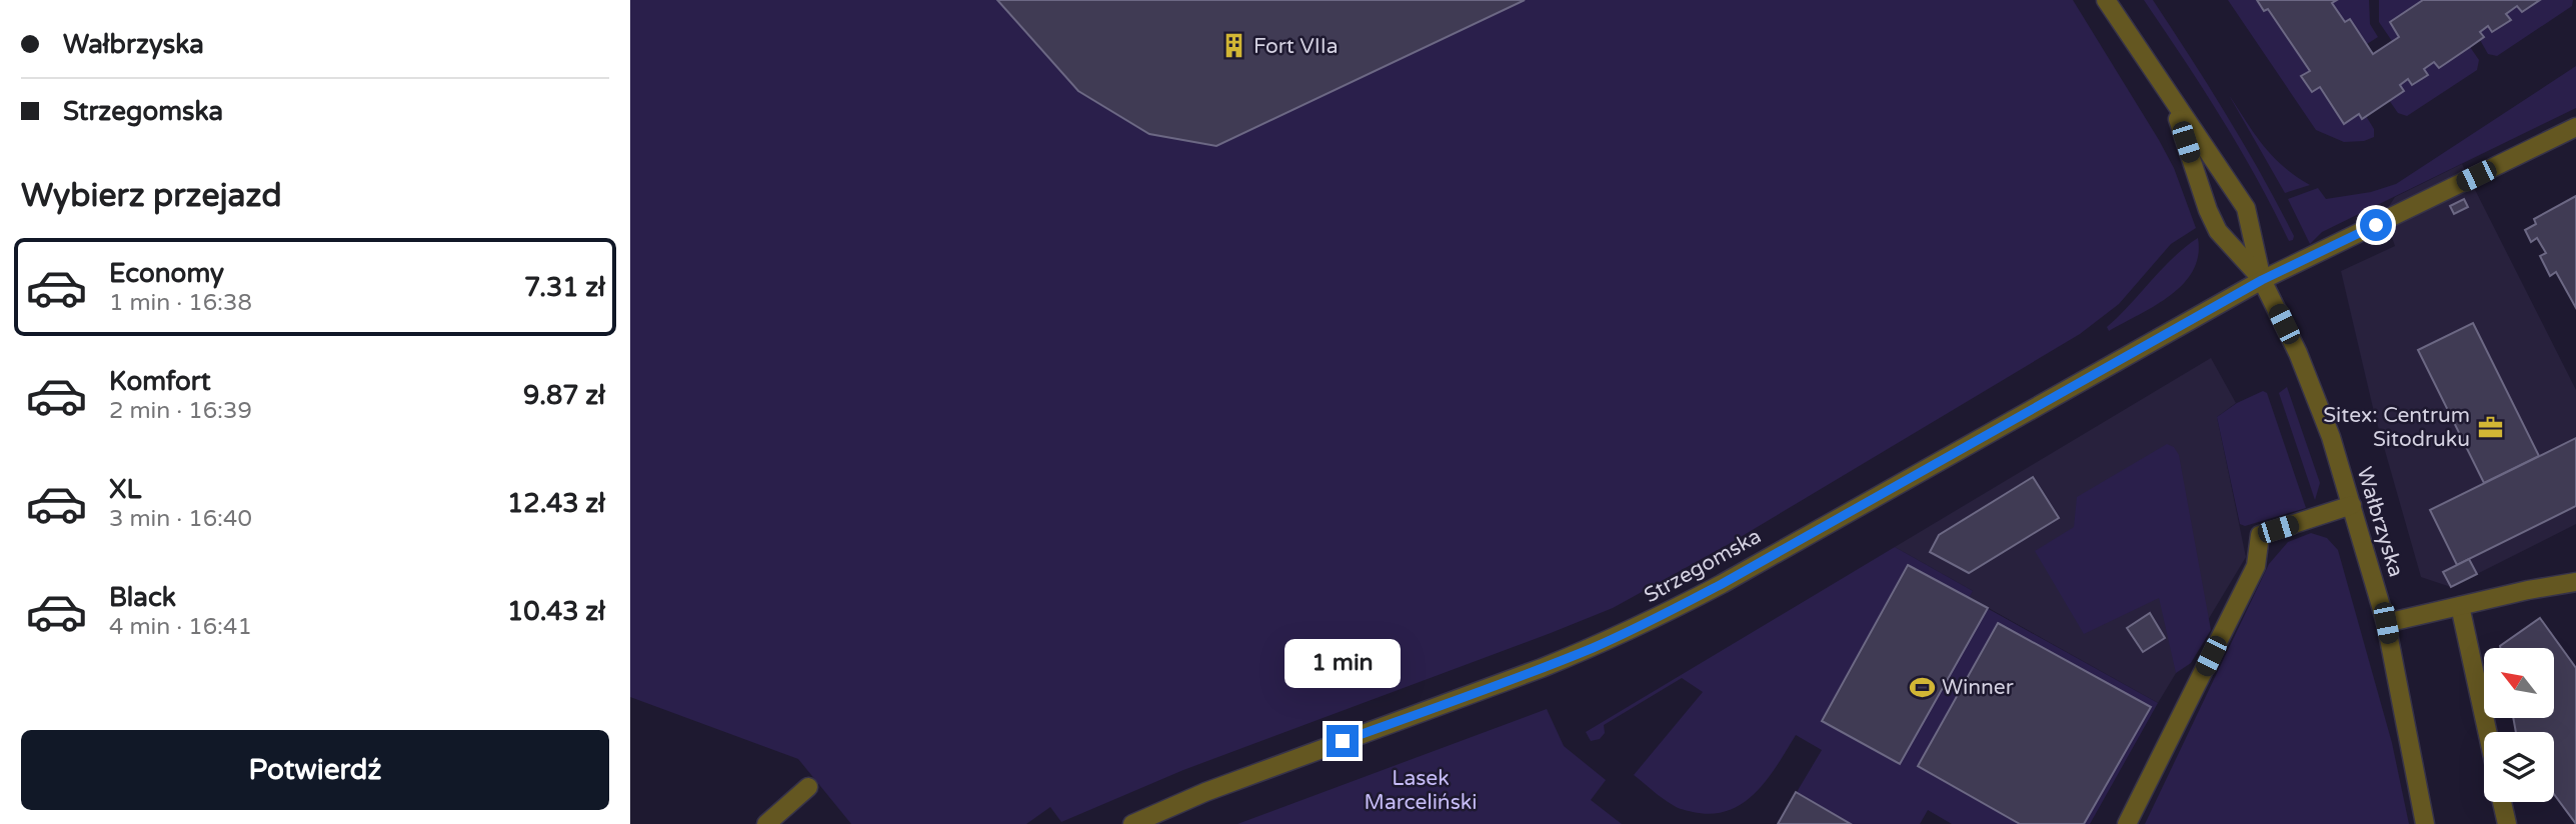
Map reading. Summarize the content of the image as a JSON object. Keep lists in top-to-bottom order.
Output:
{
  "streets": {
    "street": ["Wałbrzyska", "Strzegomska"]
  },
  "crossings": [
    ["Wałbrzyska", "Strzegomska"]
  ],
  "parks": ["Lasek Marceliński"],
  "places": {
    "building": ["Fort VIIa"],
    "office": ["Sitex: Centrum Sitodruku"],
    "sports": ["Winner"]
  },
  "north": "top left",
  "page": {
    "banner": ["Wałbrzyska", "Strzegomska"],
    "heading": "Wybierz przejazd",
    "list": [
      {
        "name": "Economy",
        "note": "1 min · 16:38",
        "value": "7.31 zł"
      },
      {
        "name": "Komfort",
        "note": "2 min · 16:39",
        "value": "9.87 zł"
      },
      {
        "name": "XL",
        "note": "3 min · 16:40",
        "value": "12.43 zł"
      },
      {
        "name": "Black",
        "note": "4 min · 16:41",
        "value": "10.43 zł"
      }
    ],
    "bubble": "1 min",
    "buttons": "Potwierdź"
  }
}
